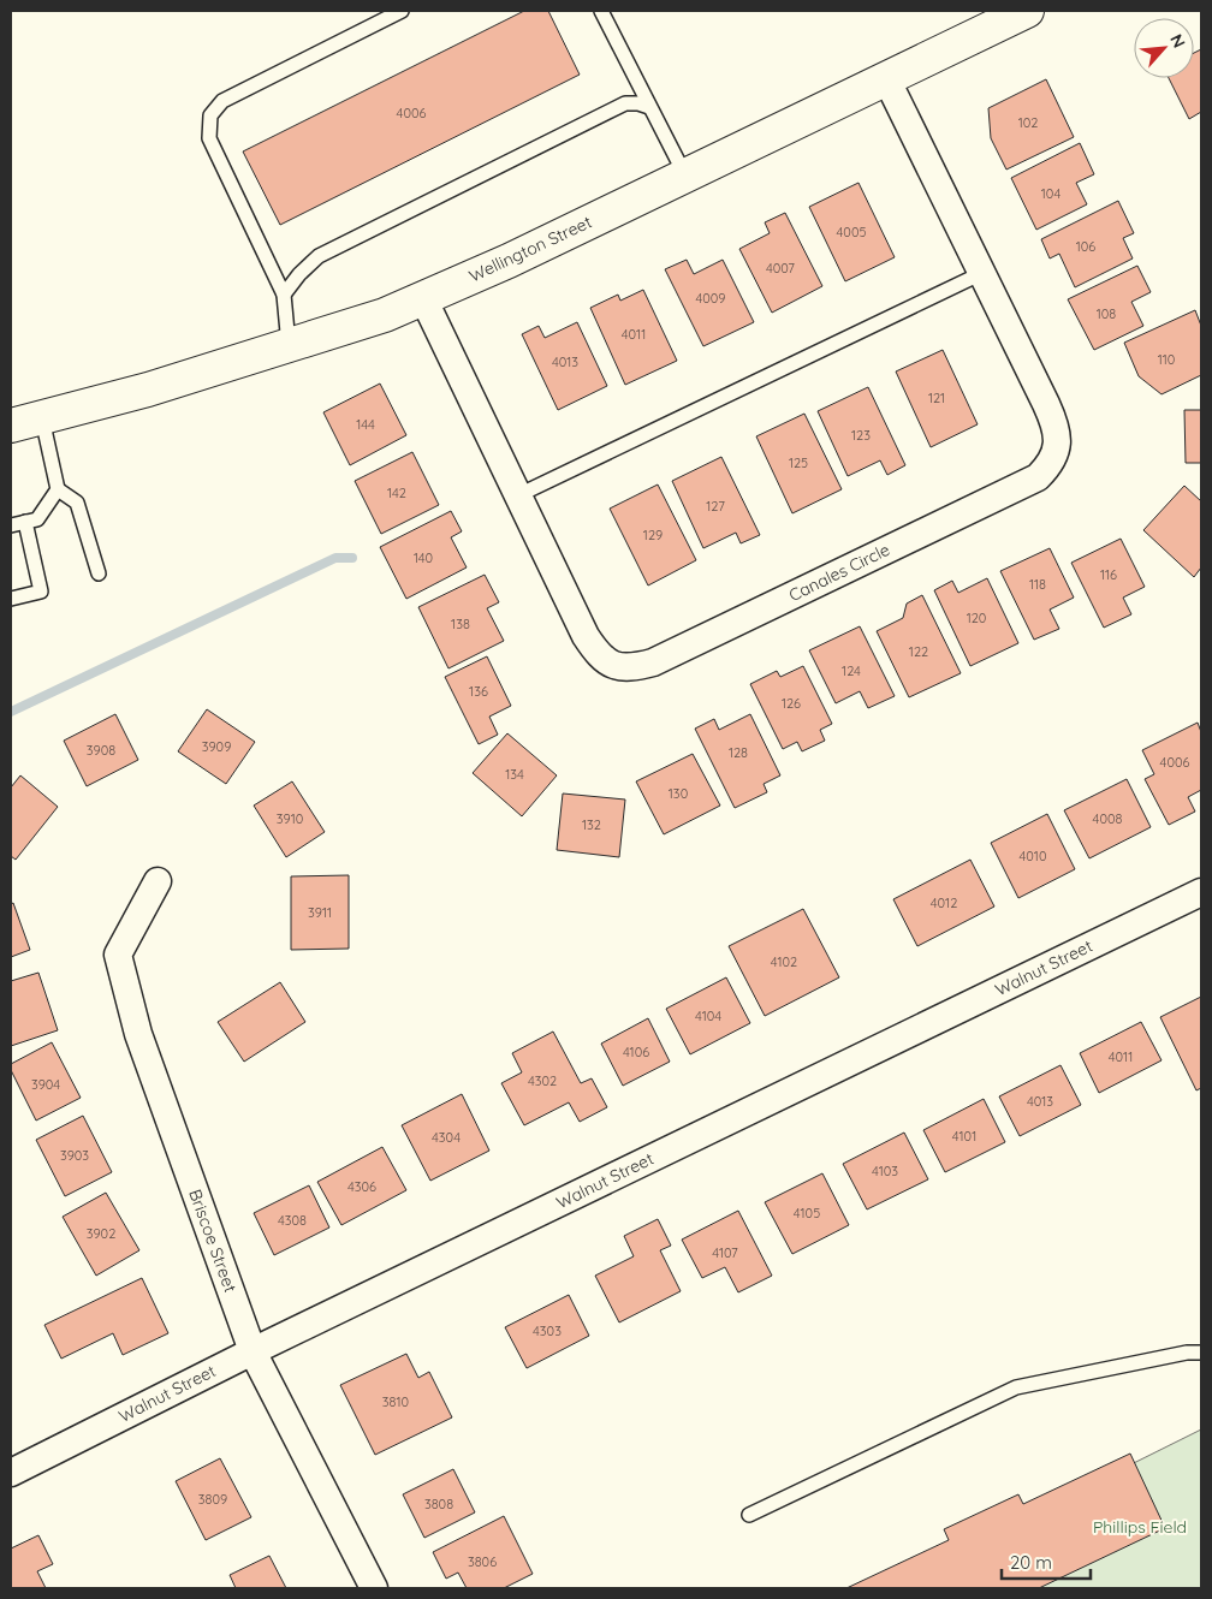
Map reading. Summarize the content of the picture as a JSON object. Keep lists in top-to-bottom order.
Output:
{
  "streets": {
    "street": [
      "Wellington Street",
      "Canales Circle",
      "Walnut Street",
      "Briscoe Street"
    ]
  },
  "crossings": [
    ["Wellington Street", "Canales Circle"],
    ["Walnut Street", "Briscoe Street"]
  ],
  "parks": ["Phillips Field"],
  "house_numbers": [
    "4006",
    "102",
    "104",
    "4005",
    "106",
    "4007",
    "4009",
    "108",
    "4011",
    "110",
    "4013",
    "121",
    "144",
    "123",
    "125",
    "142",
    "127",
    "129",
    "140",
    "116",
    "118",
    "120",
    "138",
    "122",
    "124",
    "136",
    "126",
    "3909",
    "3908",
    "128",
    "4006",
    "134",
    "130",
    "3910",
    "4008",
    "132",
    "4010",
    "4012",
    "3911",
    "4102",
    "4104",
    "4106",
    "4011",
    "4302",
    "3904",
    "4013",
    "4101",
    "4304",
    "3903",
    "4103",
    "4306",
    "4105",
    "4308",
    "3902",
    "4107",
    "4303",
    "3810",
    "3809",
    "3808",
    "3806"
  ],
  "scale_bar": "20 m",
  "north": "top right"
}
